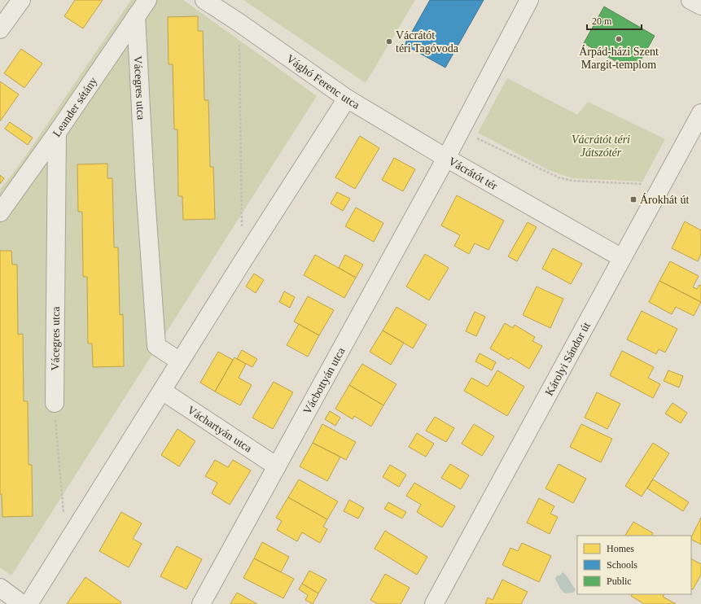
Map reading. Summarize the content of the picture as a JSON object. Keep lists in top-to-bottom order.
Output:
{
  "streets": {
    "street": [
      "Vághó Ferenc utca",
      "Vácegres utca",
      "Leander sétány",
      "Vácrátót tér",
      "Károlyi Sándor út",
      "Vácbottyán utca",
      "Váchartyán utca"
    ]
  },
  "crossings": [
    ["Vághó Ferenc utca", "Vácrátót tér"],
    ["Vághó Ferenc utca", "Vácbottyán utca"],
    ["Vácegres utca", "Leander sétány"],
    ["Vácrátót tér", "Károlyi Sándor út"],
    ["Vácrátót tér", "Vácbottyán utca"],
    ["Vácbottyán utca", "Váchartyán utca"]
  ],
  "parks": ["Vácrátót téri Játszótér"],
  "places": {
    "other": ["Árpád-házi Szent Margit-templom", "Vácrátót téri Tagóvoda"],
    "transit": ["Árokhát út"]
  },
  "legend": ["Homes", "Schools", "Public"],
  "scale_bar": "20 m"
}
